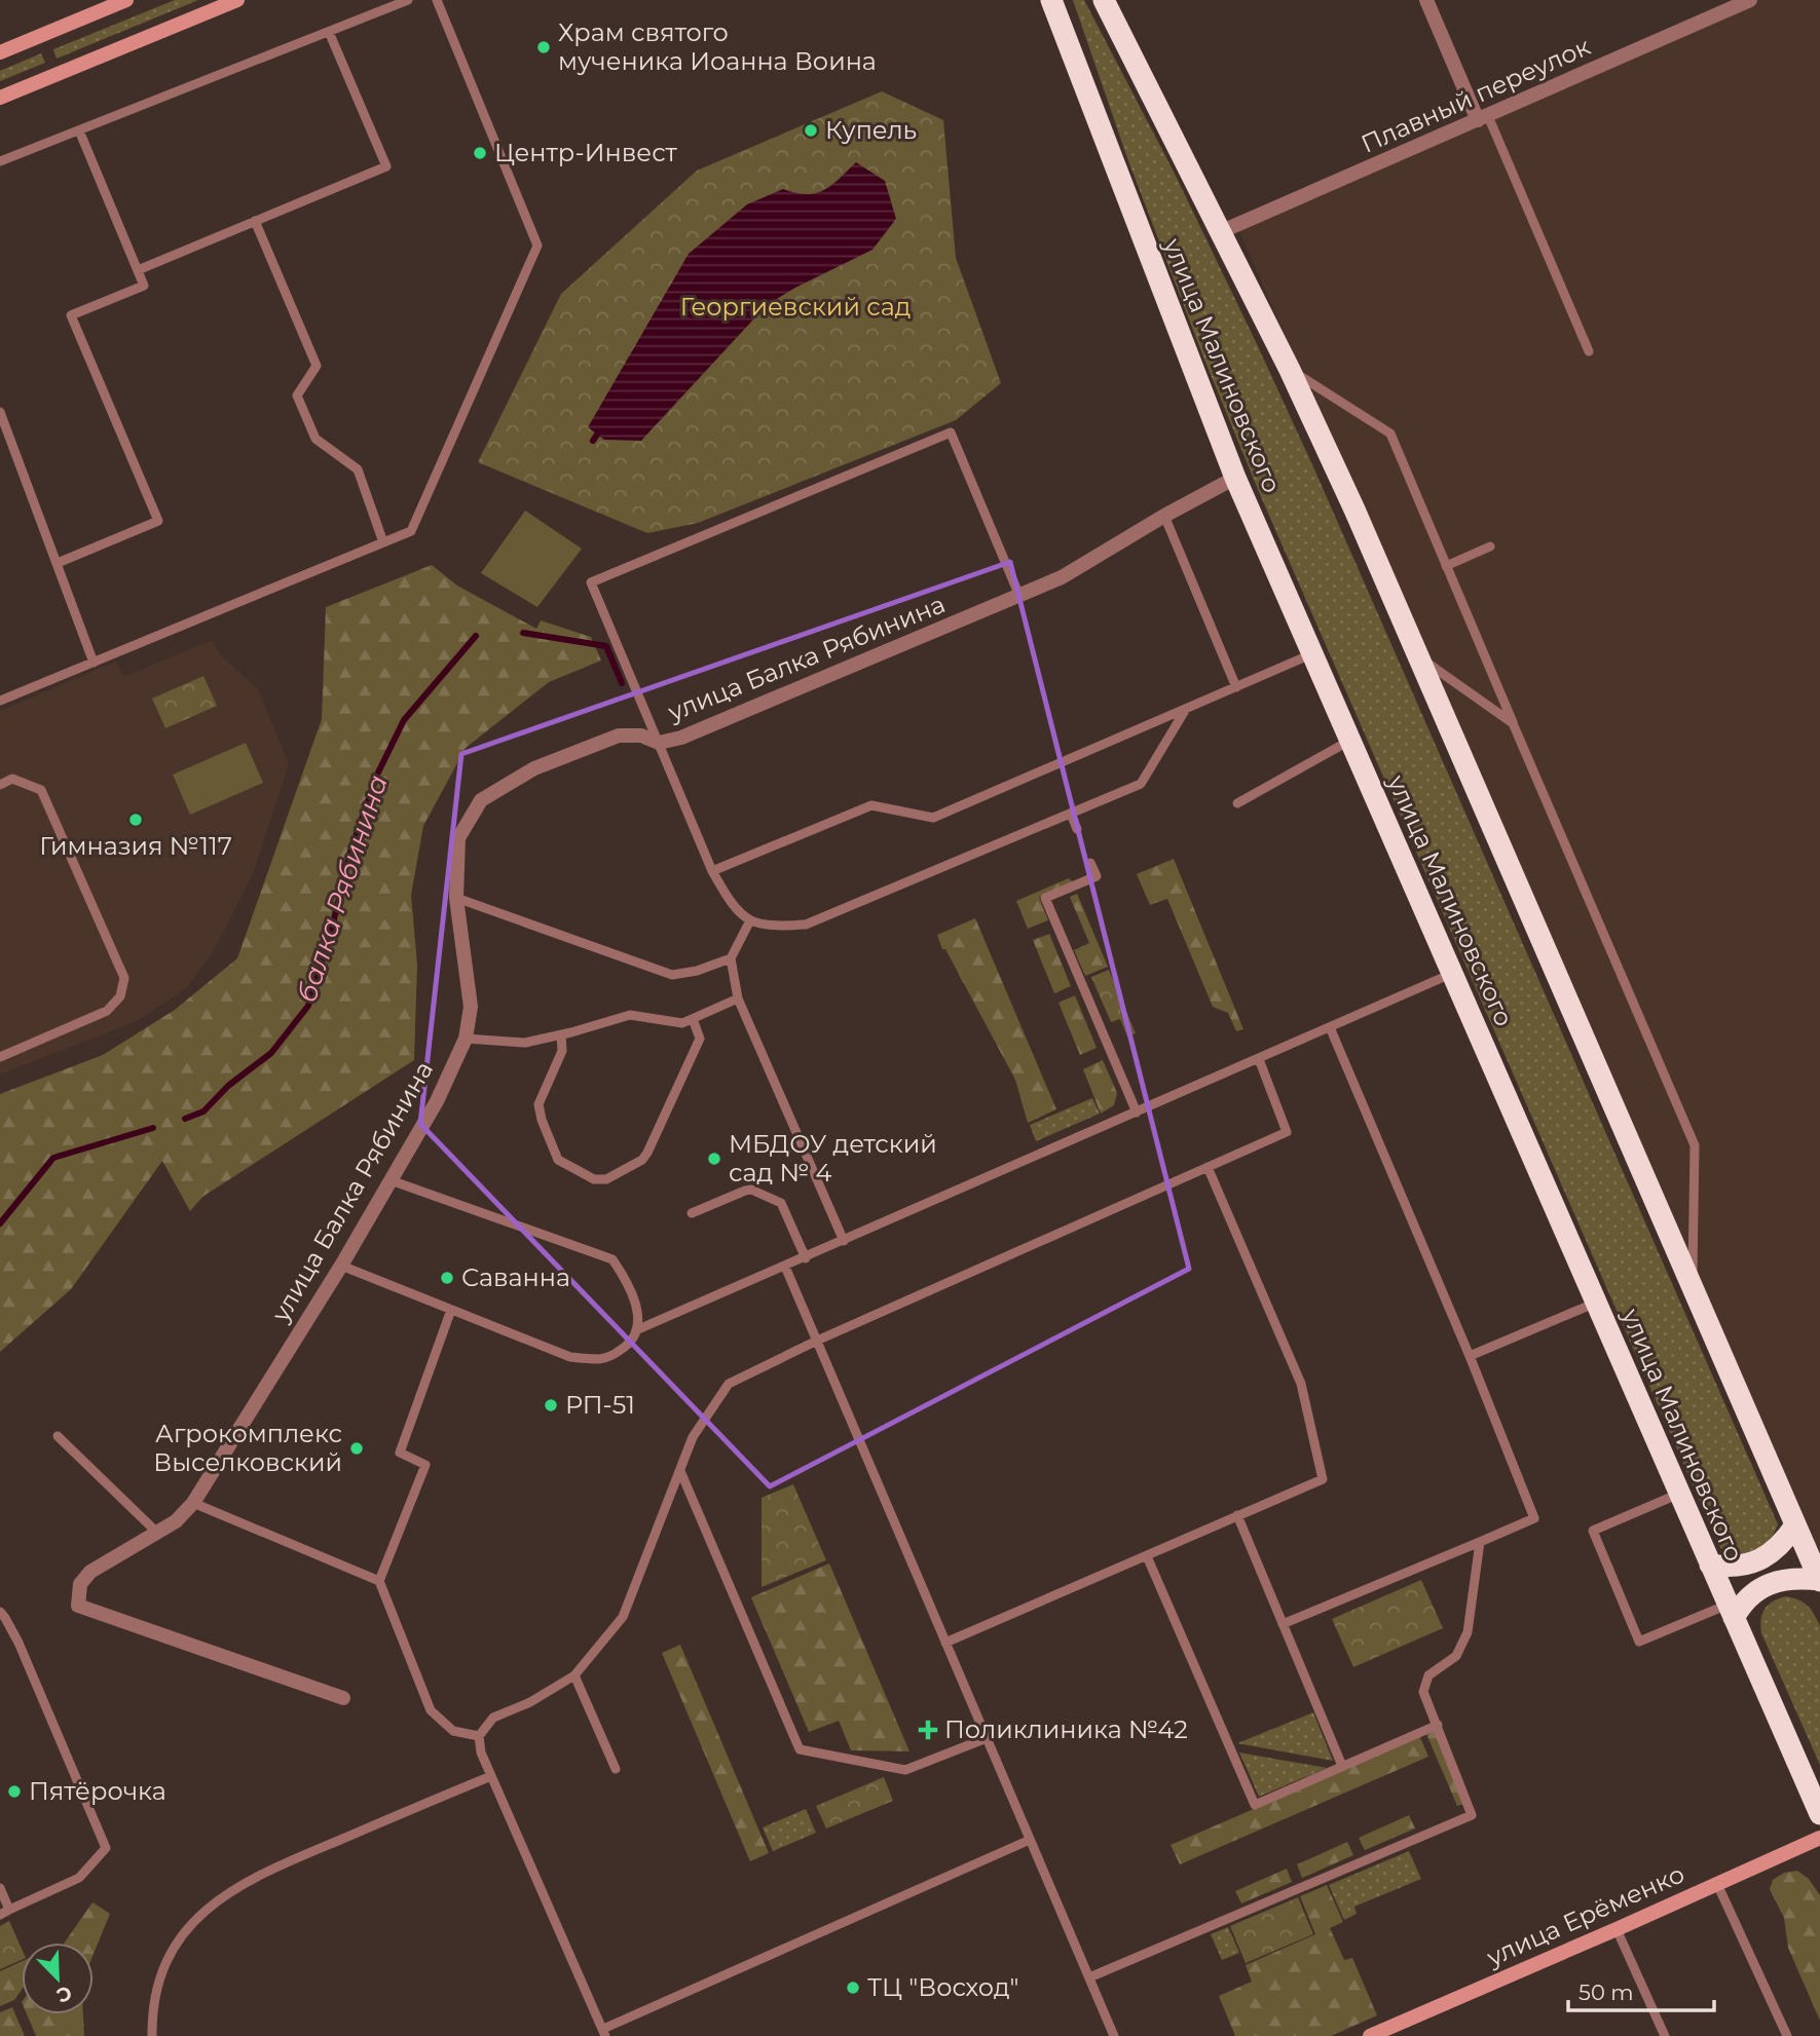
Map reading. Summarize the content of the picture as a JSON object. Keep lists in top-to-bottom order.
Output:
{
  "streets": {
    "highway": ["улица Малиновского"],
    "main road": ["улица Ерёменко"],
    "street": ["Плавный переулок", "улица Балка Рябинина"]
  },
  "crossings": [
    ["Плавный переулок", "улица Малиновского"],
    ["улица Малиновского", "улица Балка Рябинина"]
  ],
  "water": ["балка Рябинина"],
  "parks": ["Георгиевский сад"],
  "places": {
    "other": [
      "Храм святого мученика Иоанна Воина",
      "Купель",
      "Центр-Инвест",
      "Гимназия №117",
      "МБДОУ детский сад № 4",
      "Саванна",
      "РП-51",
      "Агрокомплекс Выселковский",
      "Пятёрочка",
      "ТЦ \"Восход\""
    ],
    "health": ["Поликлиника №42"]
  },
  "scale_bar": "50 m",
  "north": "bottom right"
}
